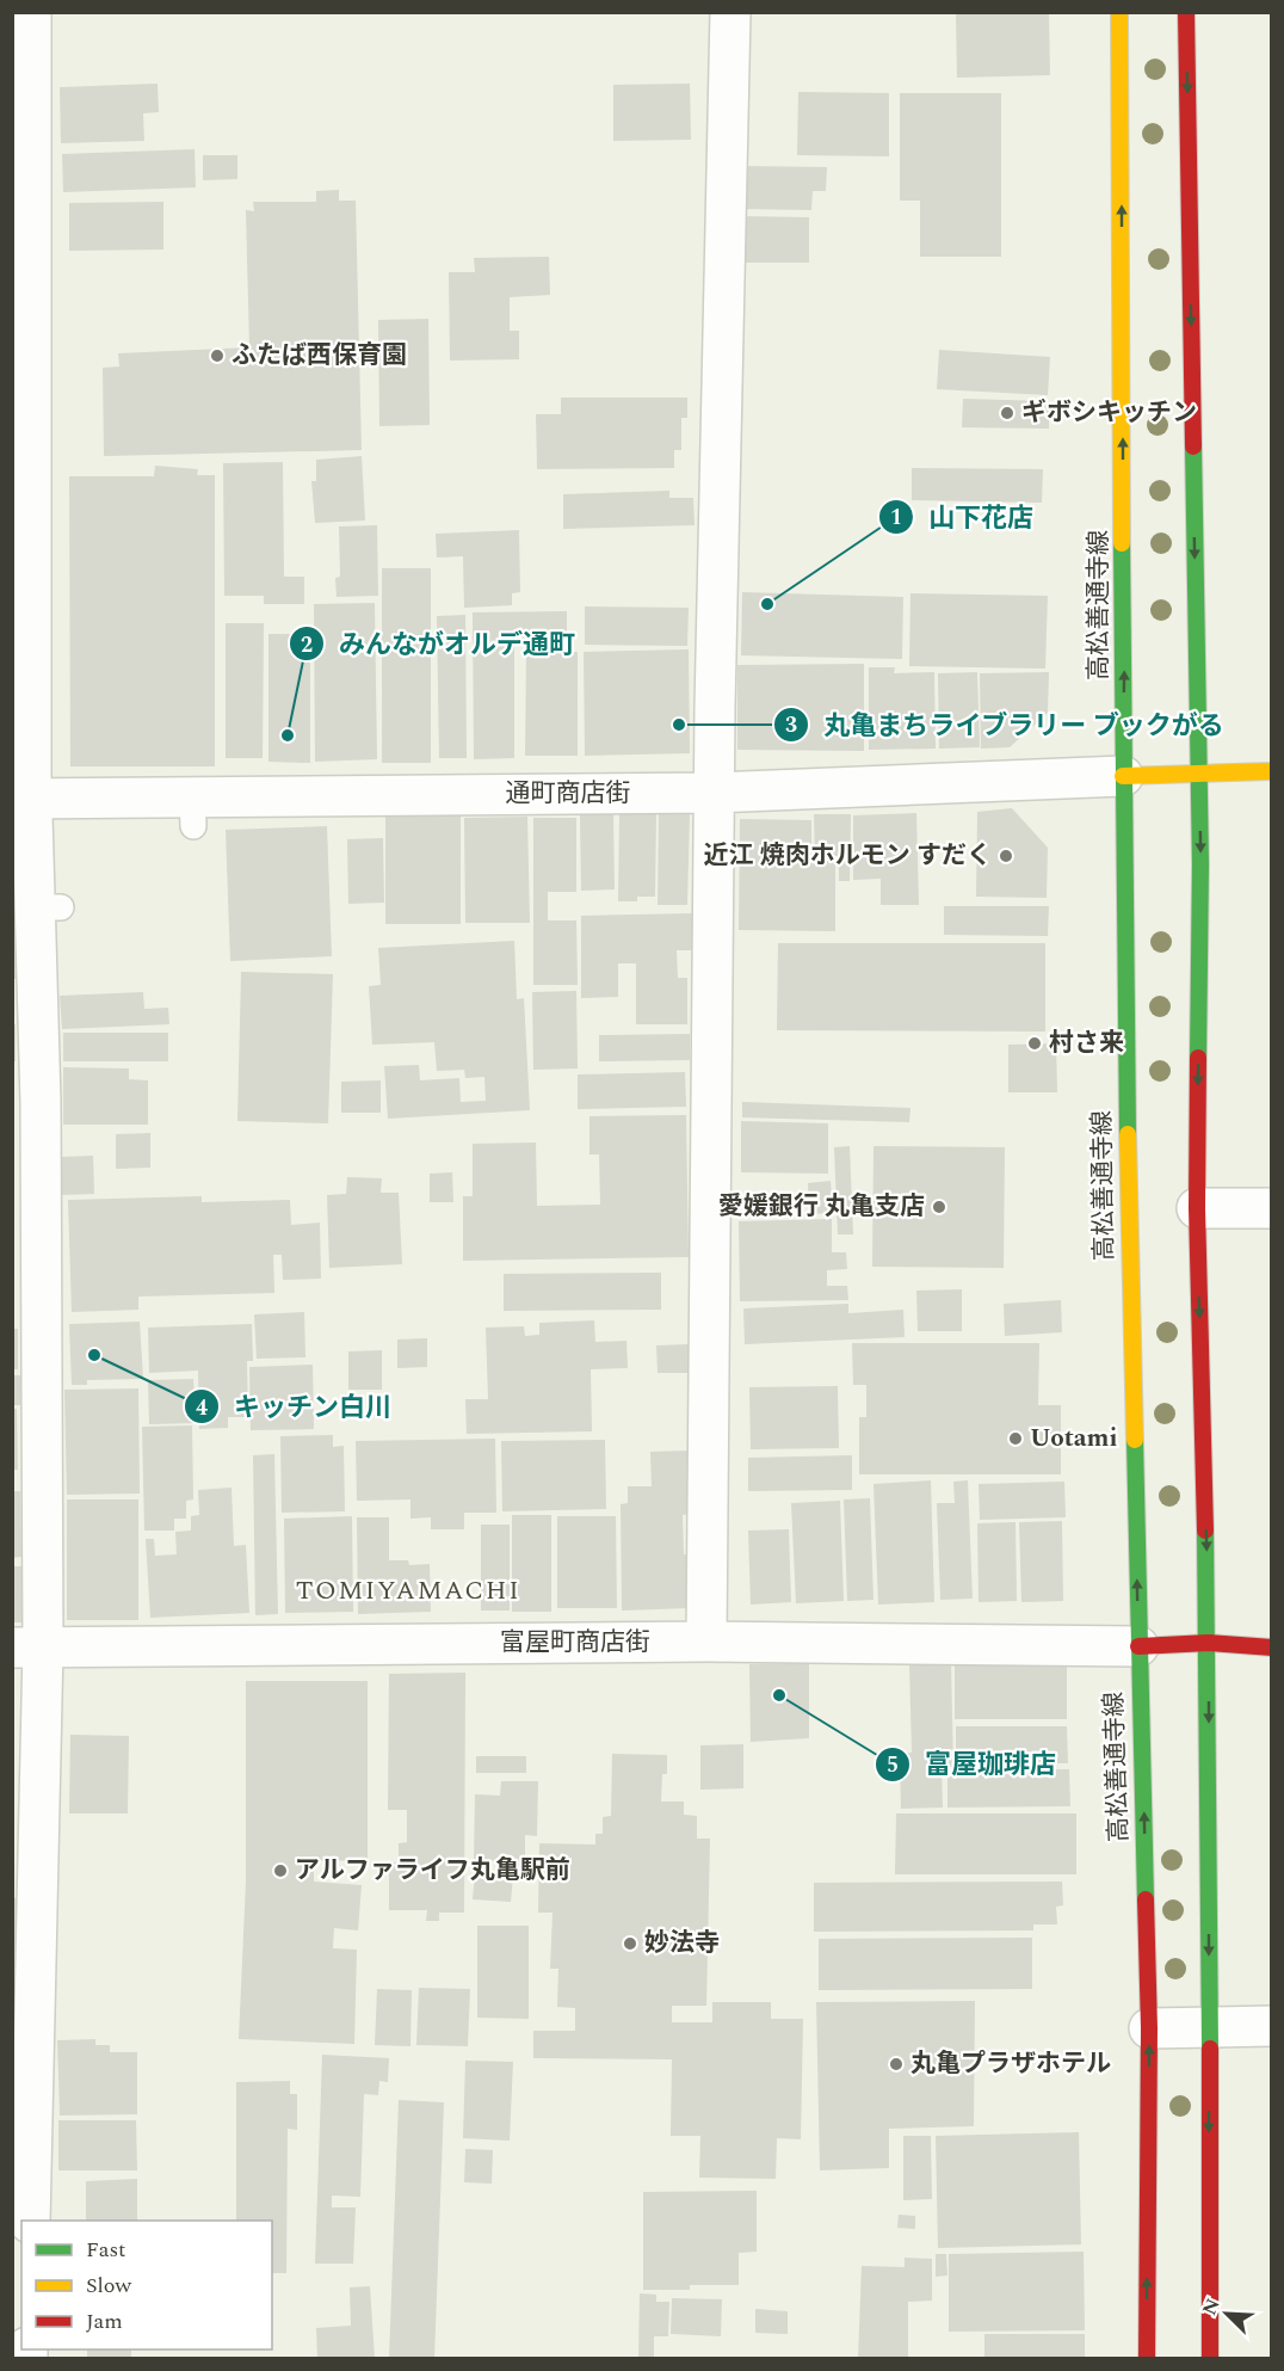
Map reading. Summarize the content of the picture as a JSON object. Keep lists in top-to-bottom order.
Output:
{
  "streets": {
    "main road": ["高松善通寺線"],
    "street": ["通町商店街", "富屋町商店街"]
  },
  "crossings": [
    ["高松善通寺線", "通町商店街"],
    ["高松善通寺線", "富屋町商店街"]
  ],
  "districts": ["TOMIYAMACHI"],
  "places": [
    "ふたば西保育園",
    "ギボシキッチン",
    "山下花店",
    "丸亀まちライブラリー ブックがる",
    "みんながオルデ通町",
    "近江 焼肉ホルモン すだく",
    "村さ来",
    "愛媛銀行 丸亀支店",
    "キッチン白川",
    "Uotami",
    "富屋珈琲店",
    "アルファライフ丸亀駅前",
    "妙法寺",
    "丸亀プラザホテル"
  ],
  "legend": ["Fast", "Slow", "Jam"],
  "north": "top left"
}
